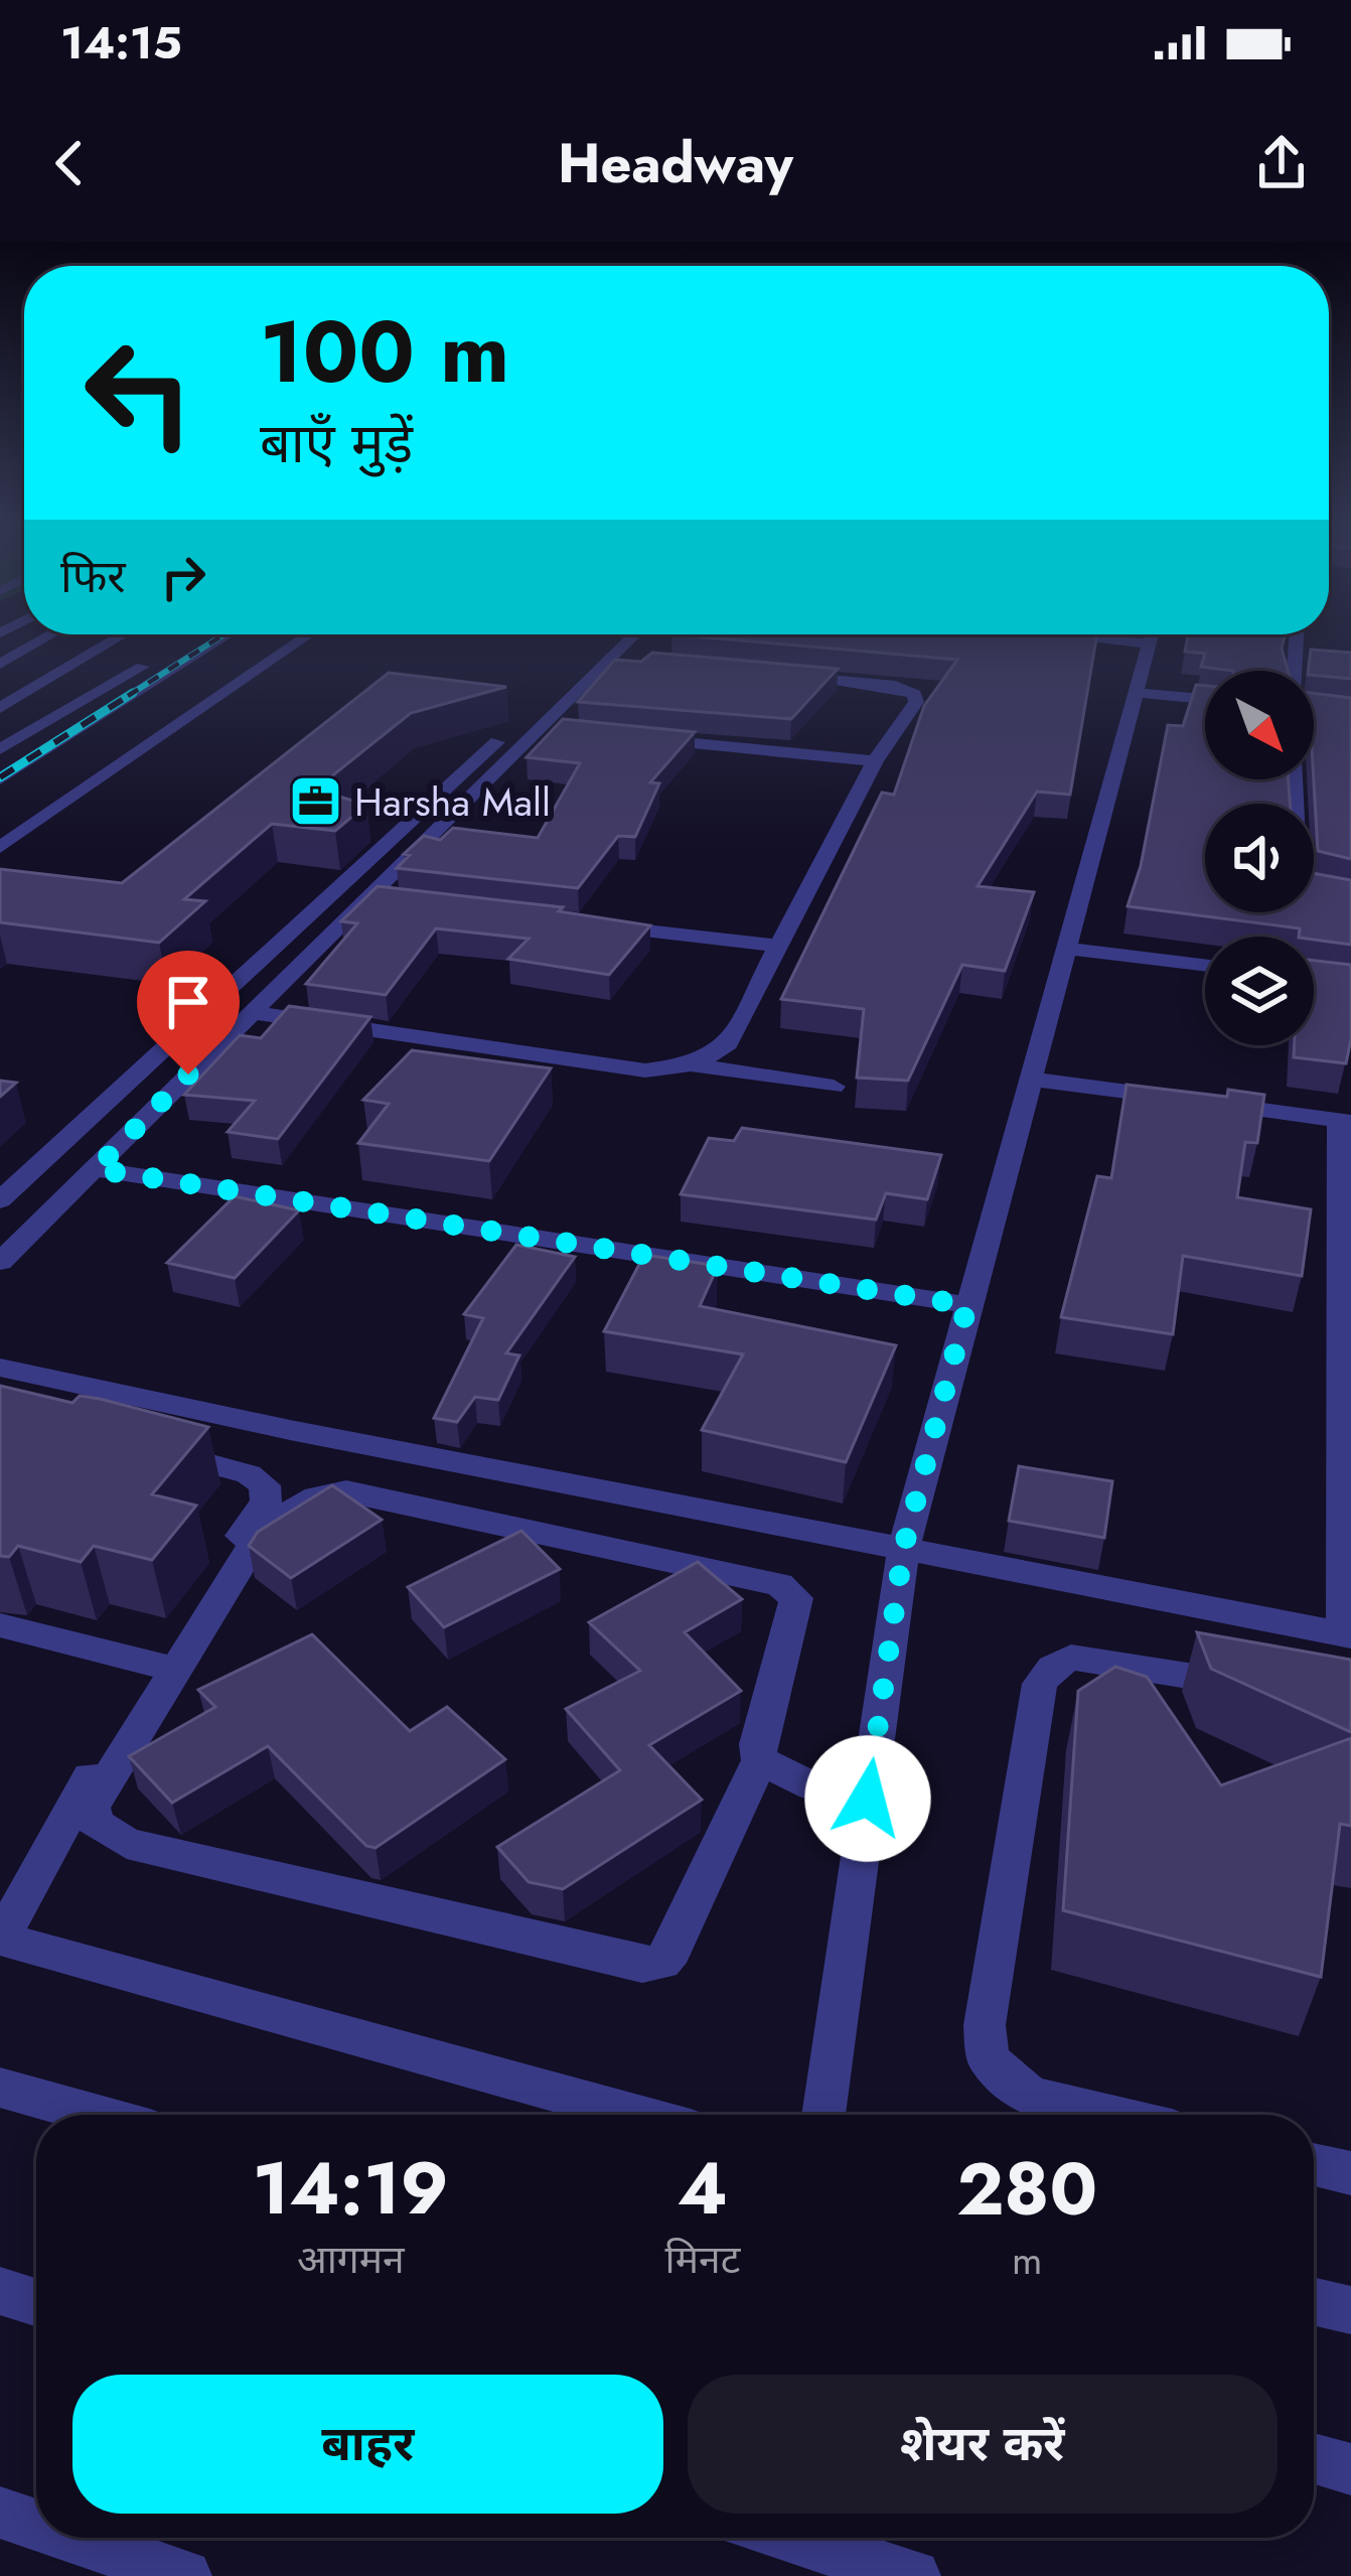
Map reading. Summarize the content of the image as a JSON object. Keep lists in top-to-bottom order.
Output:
{
  "places": {
    "office": ["Harsha Mall"]
  },
  "north": "bottom right",
  "page": {
    "status": "14:15",
    "header": "Headway",
    "turn": ["100 m", "बाएँ मुड़ें"],
    "then": "फिर",
    "eta": [
      "14:19",
      "आगमन",
      "4",
      "मिनट",
      "280",
      "m"
    ],
    "buttons": ["बाहर", "शेयर करें"]
  }
}
